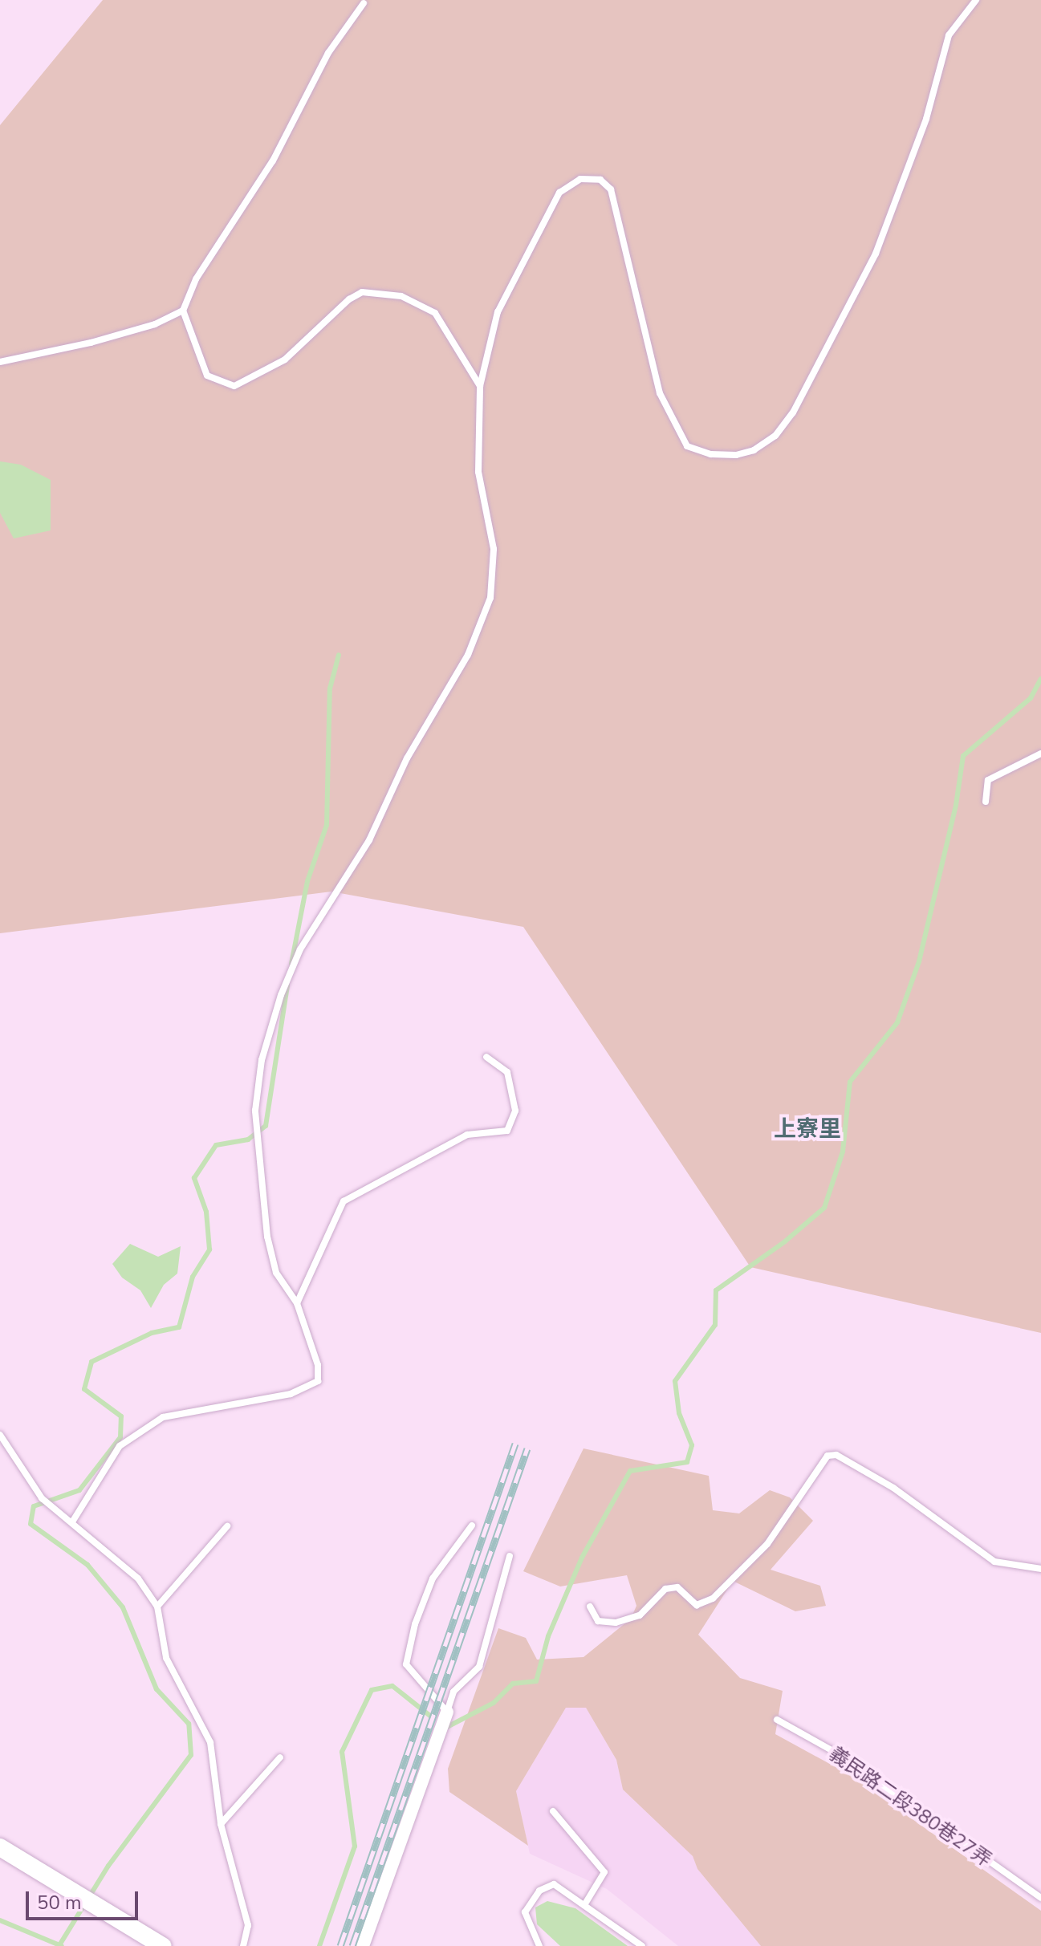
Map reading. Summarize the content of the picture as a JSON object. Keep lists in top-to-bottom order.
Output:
{
  "streets": {
    "lane": ["義民路二段380巷27弄"]
  },
  "districts": ["上寮里"],
  "scale_bar": "50 m"
}
